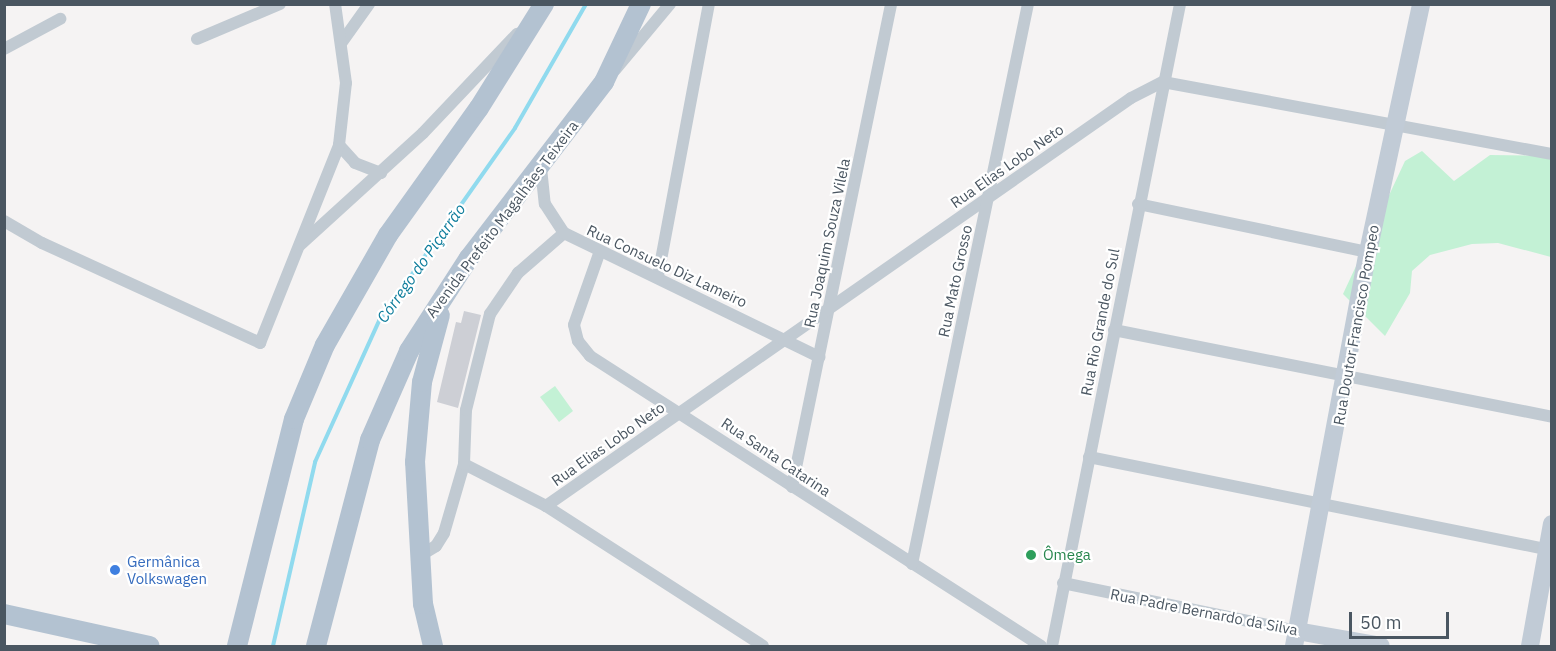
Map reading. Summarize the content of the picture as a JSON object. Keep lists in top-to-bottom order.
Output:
{
  "streets": {
    "main road": ["Avenida Prefeito Magalhães Teixeira"],
    "street": [
      "Rua Elias Lobo Neto",
      "Rua Joaquim Souza Vilela",
      "Rua Consuelo Diz Lameiro",
      "Rua Mato Grosso",
      "Rua Rio Grande do Sul",
      "Rua Doutor Francisco Pompeo",
      "Rua Santa Catarina",
      "Rua Padre Bernardo da Silva"
    ]
  },
  "crossings": [
    ["Rua Elias Lobo Neto", "Rua Joaquim Souza Vilela"],
    ["Rua Elias Lobo Neto", "Rua Consuelo Diz Lameiro"],
    ["Rua Elias Lobo Neto", "Rua Mato Grosso"],
    ["Rua Elias Lobo Neto", "Rua Rio Grande do Sul"],
    ["Rua Elias Lobo Neto", "Rua Santa Catarina"],
    ["Rua Joaquim Souza Vilela", "Rua Consuelo Diz Lameiro"],
    ["Rua Joaquim Souza Vilela", "Rua Santa Catarina"],
    ["Rua Consuelo Diz Lameiro", "Rua Santa Catarina"],
    ["Rua Mato Grosso", "Rua Santa Catarina"],
    ["Rua Rio Grande do Sul", "Rua Padre Bernardo da Silva"],
    ["Rua Doutor Francisco Pompeo", "Rua Padre Bernardo da Silva"]
  ],
  "water": ["Córrego do Piçarrão"],
  "places": ["Ômega", "Germânica Volkswagen"],
  "scale_bar": "50 m"
}
